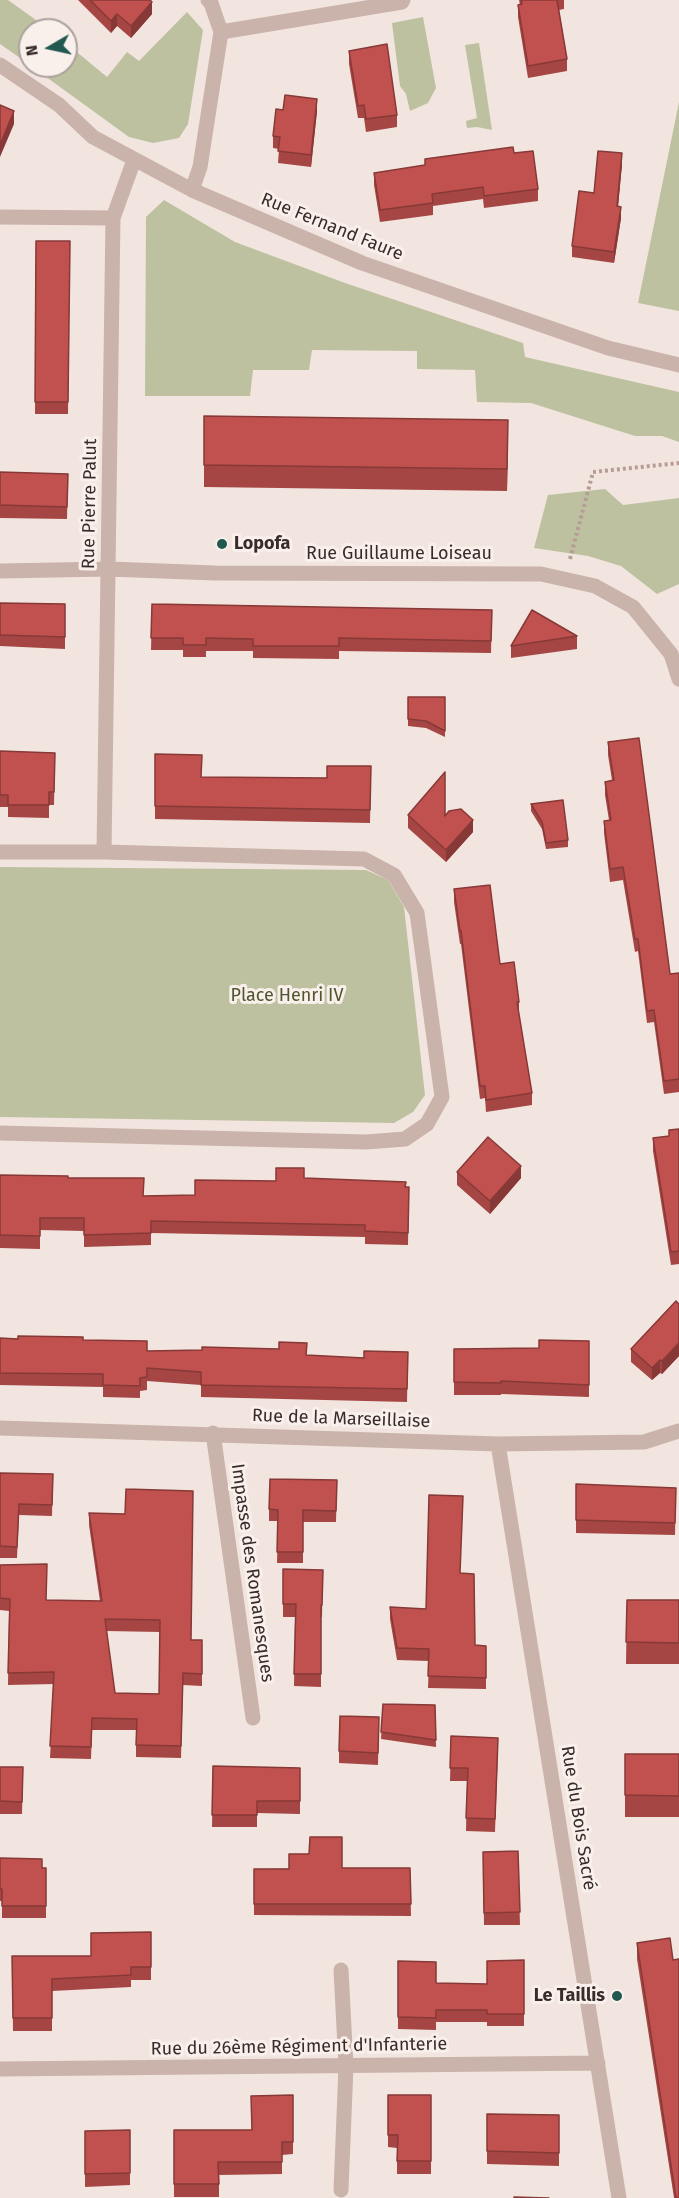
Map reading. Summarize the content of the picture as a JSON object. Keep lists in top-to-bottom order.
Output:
{
  "streets": {
    "street": [
      "Rue Fernand Faure",
      "Rue Pierre Palut",
      "Rue Guillaume Loiseau",
      "Rue de la Marseillaise",
      "Impasse des Romanesques",
      "Rue du Bois Sacré",
      "Rue du 26ème Régiment d'Infanterie"
    ]
  },
  "crossings": [
    ["Rue Fernand Faure", "Rue Pierre Palut"],
    ["Rue Pierre Palut", "Rue Guillaume Loiseau"],
    ["Rue de la Marseillaise", "Impasse des Romanesques"],
    ["Rue de la Marseillaise", "Rue du Bois Sacré"],
    ["Rue du Bois Sacré", "Rue du 26ème Régiment d'Infanterie"]
  ],
  "parks": ["Place Henri IV"],
  "places": ["Lopofa", "Le Taillis"],
  "north": "left"
}
